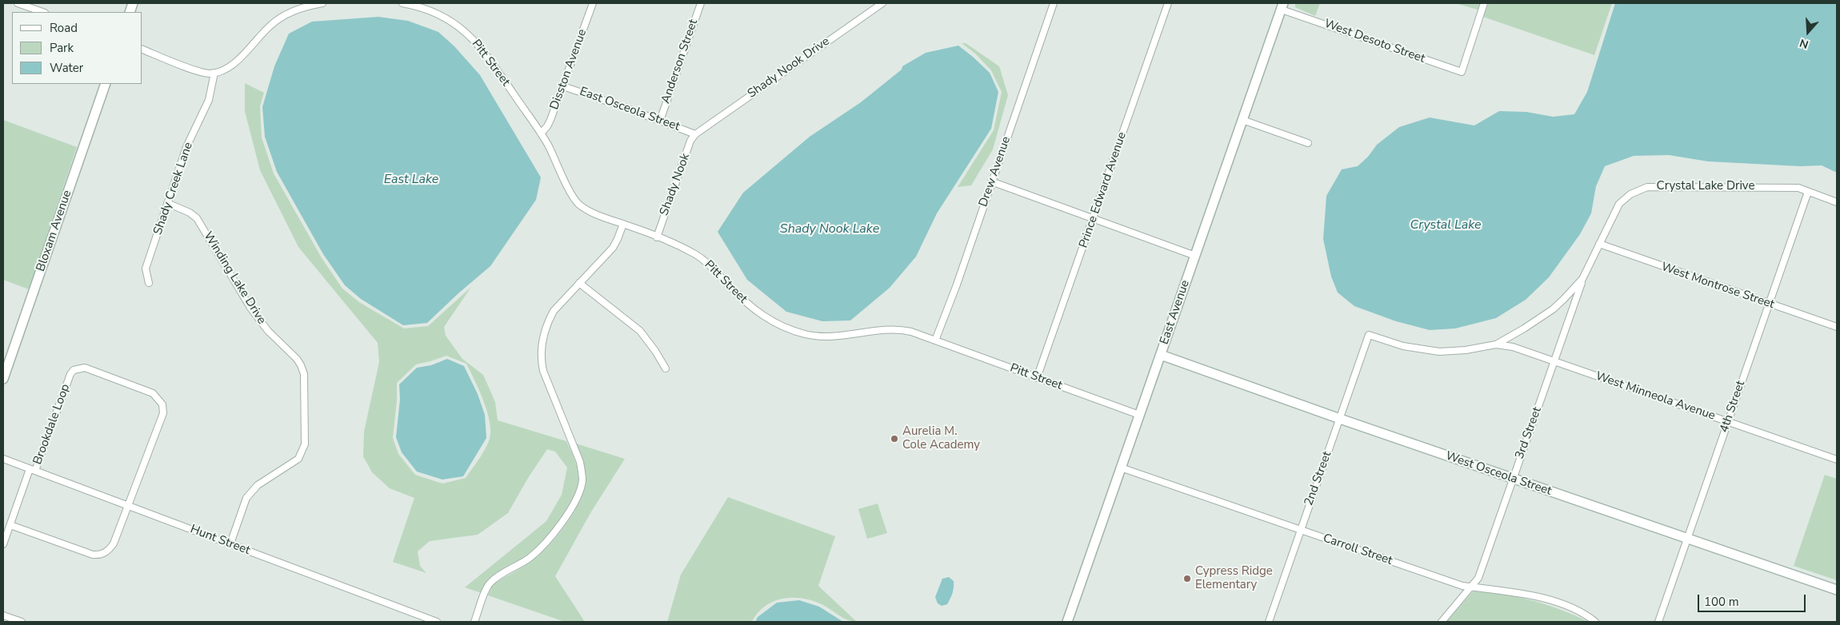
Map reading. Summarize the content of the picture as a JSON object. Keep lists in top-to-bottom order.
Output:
{
  "streets": {
    "street": [
      "West Desoto Street",
      "Anderson Street",
      "Pitt Street",
      "Shady Nook Drive",
      "Disston Avenue",
      "East Osceola Street",
      "Drew Avenue",
      "Shady Nook",
      "Crystal Lake Drive",
      "Shady Creek Lane",
      "Prince Edward Avenue",
      "Bloxam Avenue",
      "Winding Lake Drive",
      "West Montrose Street",
      "East Avenue",
      "West Minneola Avenue",
      "4th Street",
      "Brookdale Loop",
      "3rd Street",
      "West Osceola Street",
      "2nd Street",
      "Hunt Street",
      "Carroll Street"
    ]
  },
  "crossings": [
    ["West Desoto Street", "East Avenue"],
    ["Anderson Street", "East Osceola Street"],
    ["Pitt Street", "Disston Avenue"],
    ["Pitt Street", "Drew Avenue"],
    ["Pitt Street", "Shady Nook"],
    ["Pitt Street", "Prince Edward Avenue"],
    ["Pitt Street", "East Avenue"],
    ["Shady Nook Drive", "East Osceola Street"],
    ["Shady Nook Drive", "Shady Nook"],
    ["Disston Avenue", "East Osceola Street"],
    ["East Osceola Street", "Shady Nook"],
    ["Crystal Lake Drive", "West Montrose Street"],
    ["Crystal Lake Drive", "West Minneola Avenue"],
    ["Crystal Lake Drive", "4th Street"],
    ["Crystal Lake Drive", "3rd Street"],
    ["Crystal Lake Drive", "2nd Street"],
    ["Shady Creek Lane", "Winding Lake Drive"],
    ["Winding Lake Drive", "Hunt Street"],
    ["West Montrose Street", "4th Street"],
    ["East Avenue", "West Osceola Street"],
    ["East Avenue", "Carroll Street"],
    ["West Minneola Avenue", "4th Street"],
    ["West Minneola Avenue", "3rd Street"],
    ["4th Street", "West Osceola Street"],
    ["Brookdale Loop", "Hunt Street"],
    ["3rd Street", "West Osceola Street"],
    ["3rd Street", "Carroll Street"],
    ["West Osceola Street", "2nd Street"],
    ["2nd Street", "Carroll Street"]
  ],
  "water": ["East Lake", "Crystal Lake", "Shady Nook Lake"],
  "places": ["Aurelia M. Cole Academy", "Cypress Ridge Elementary"],
  "legend": ["Road", "Park", "Water"],
  "scale_bar": "100 m",
  "north": "bottom"
}
